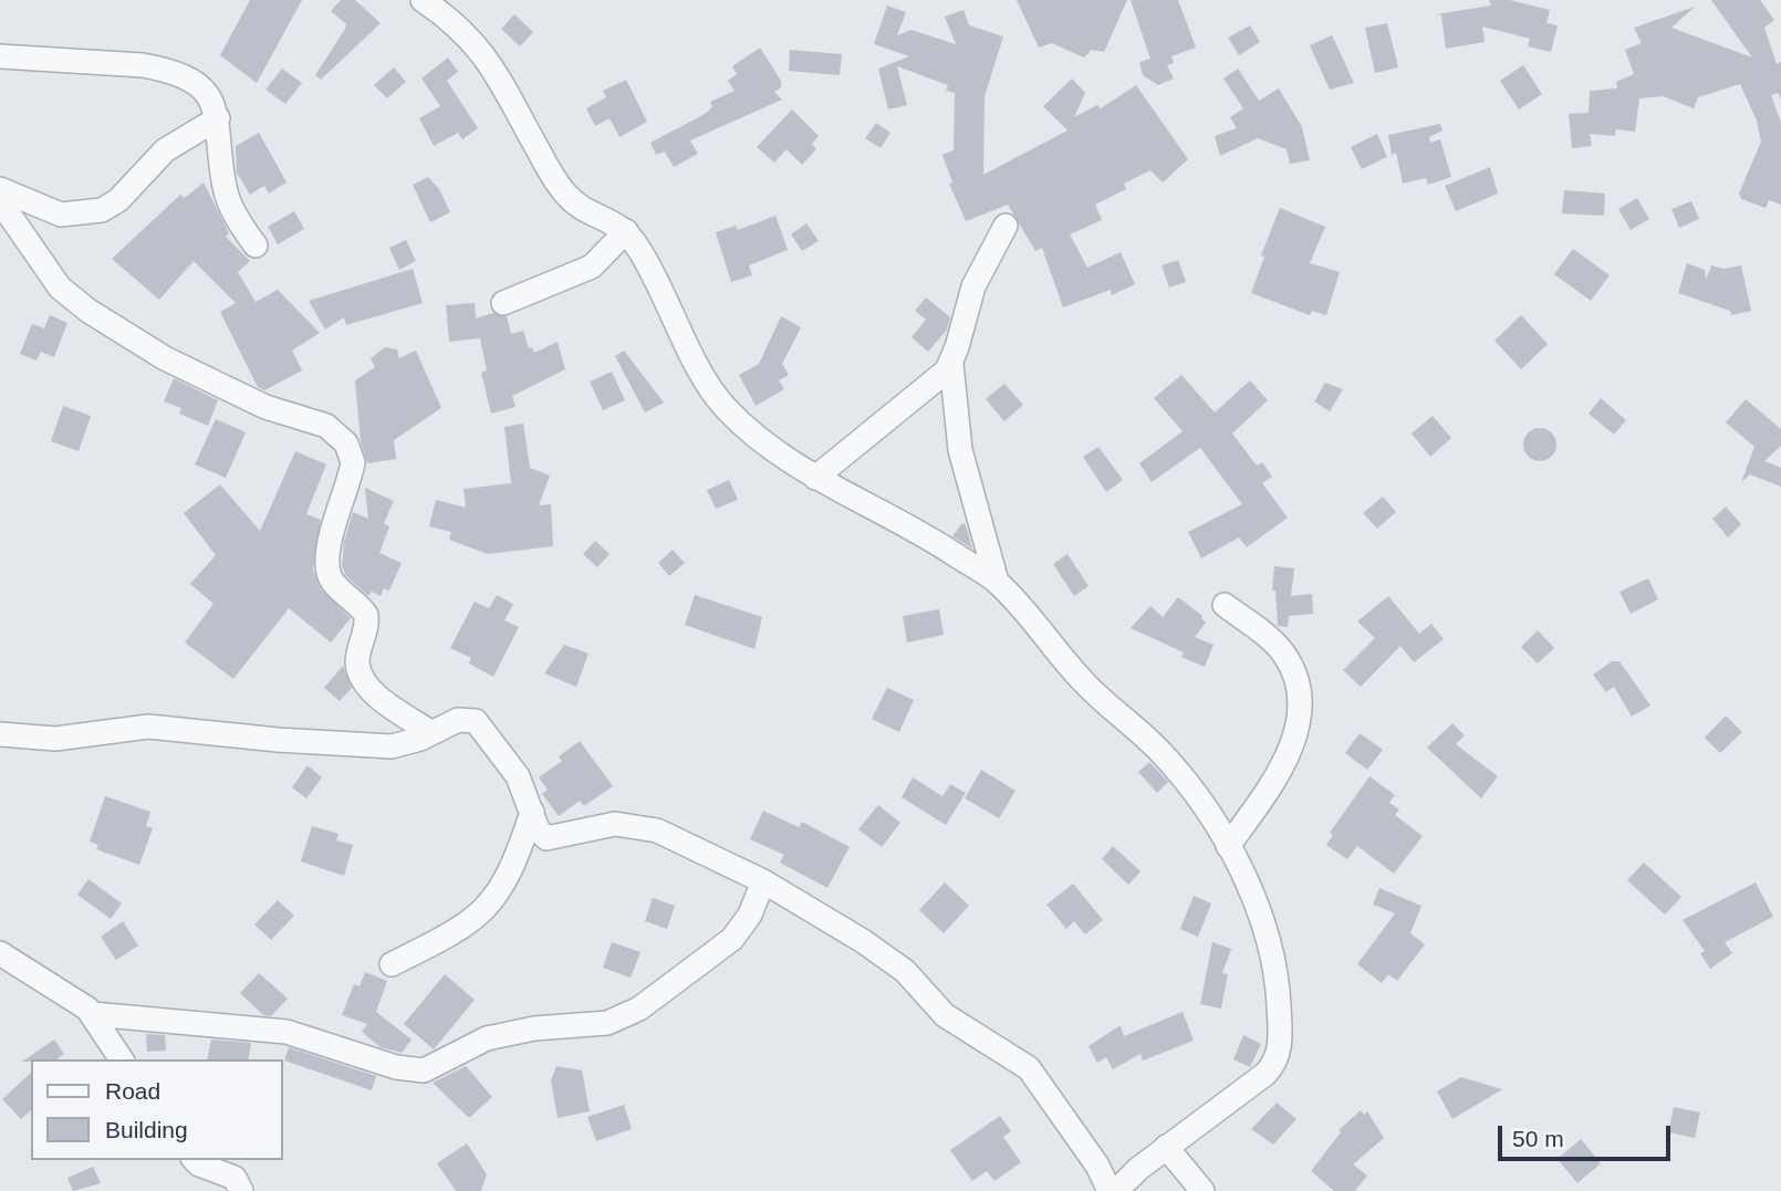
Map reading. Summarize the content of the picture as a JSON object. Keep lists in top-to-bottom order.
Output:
{
  "legend": ["Road", "Building"],
  "scale_bar": "50 m"
}
